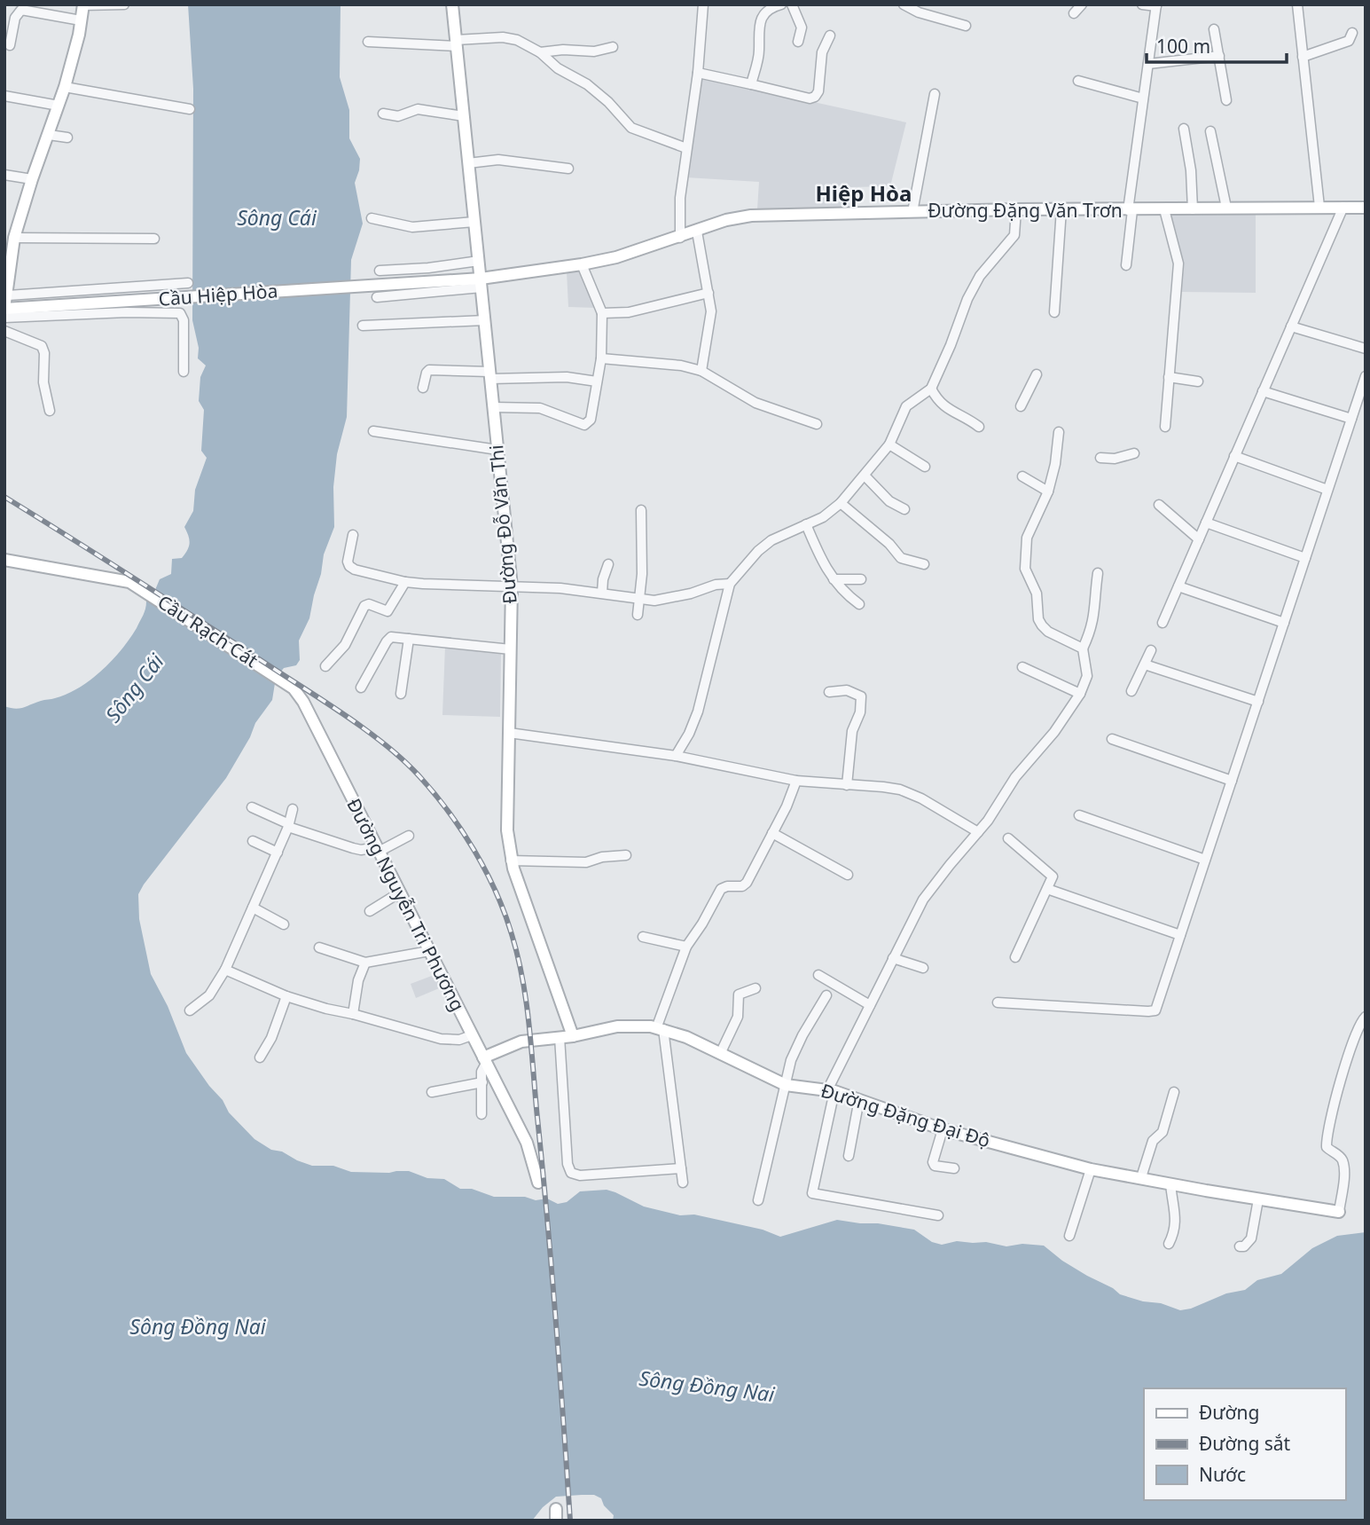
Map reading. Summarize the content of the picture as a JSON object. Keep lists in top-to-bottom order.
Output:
{
  "streets": {
    "main road": [
      "Đường Đặng Văn Trơn",
      "Cầu Hiệp Hòa",
      "Đường Đỗ Văn Thi",
      "Cầu Rạch Cát",
      "Đường Nguyễn Tri Phương",
      "Đường Đặng Đại Độ"
    ]
  },
  "crossings": [
    ["Đường Đặng Văn Trơn", "Cầu Hiệp Hòa"],
    ["Đường Đặng Văn Trơn", "Đường Đỗ Văn Thi"],
    ["Đường Đỗ Văn Thi", "Đường Đặng Đại Độ"],
    ["Cầu Rạch Cát", "Đường Nguyễn Tri Phương"],
    ["Đường Nguyễn Tri Phương", "Đường Đặng Đại Độ"]
  ],
  "districts": ["Hiệp Hòa"],
  "water": ["Sông Cái", "Sông Đồng Nai"],
  "legend": ["Đường", "Đường sắt", "Nước"],
  "scale_bar": "100 m"
}
